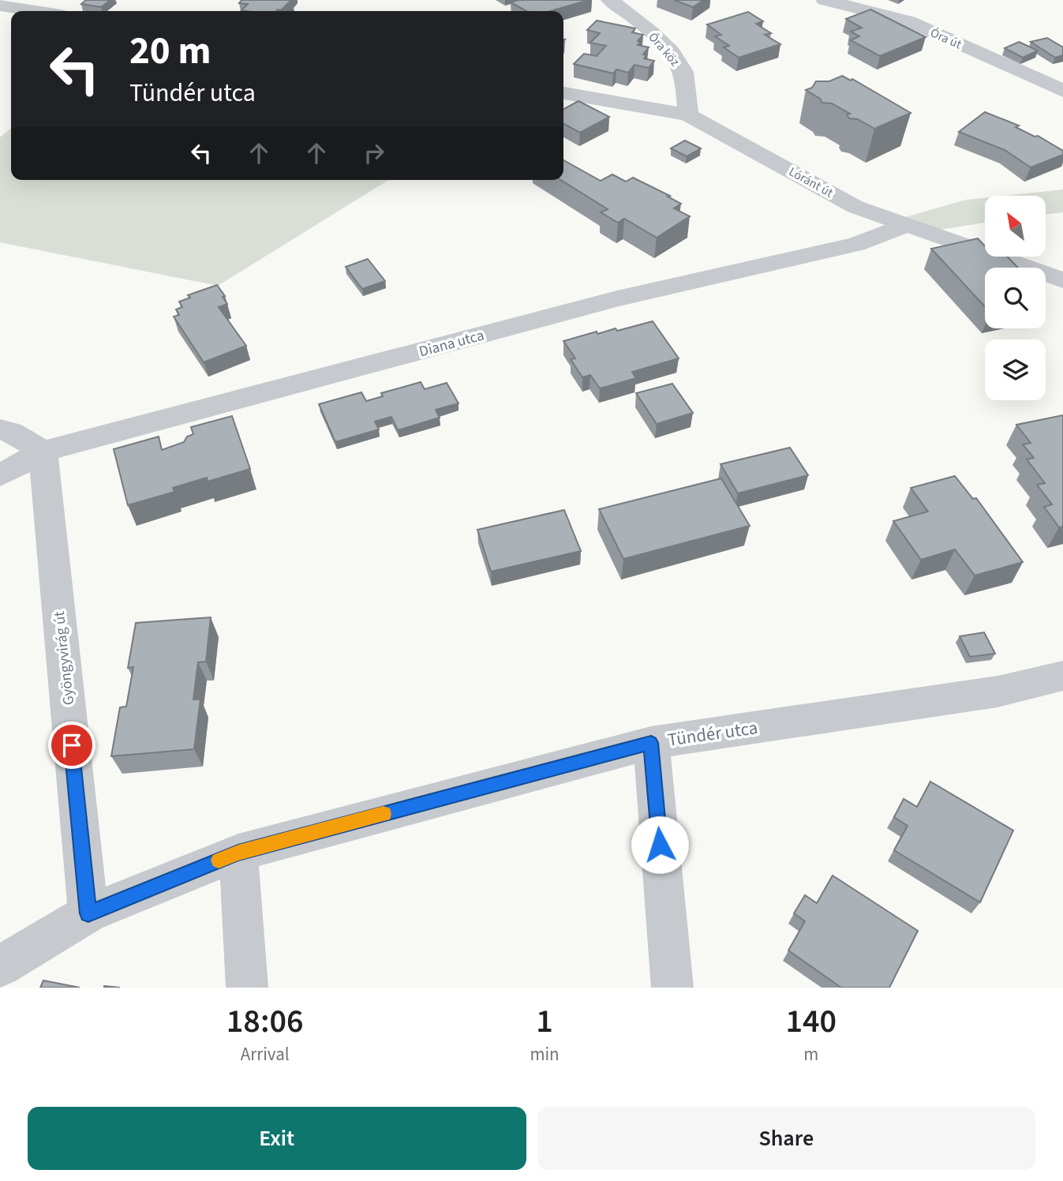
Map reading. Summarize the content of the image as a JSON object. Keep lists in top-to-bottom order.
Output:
{
  "streets": {
    "street": [
      "Óra út",
      "Óra köz",
      "Lóránt út",
      "Diana utca",
      "Gyöngyvirág út",
      "Tündér utca"
    ]
  },
  "crossings": [
    ["Óra köz", "Lóránt út"],
    ["Lóránt út", "Diana utca"],
    ["Diana utca", "Gyöngyvirág út"],
    ["Gyöngyvirág út", "Tündér utca"]
  ],
  "north": "top left",
  "page": {
    "turn": ["20 m", "Tündér utca"],
    "eta": [
      "18:06",
      "Arrival",
      "1",
      "min",
      "140",
      "m"
    ],
    "buttons": ["Exit", "Share"]
  }
}
